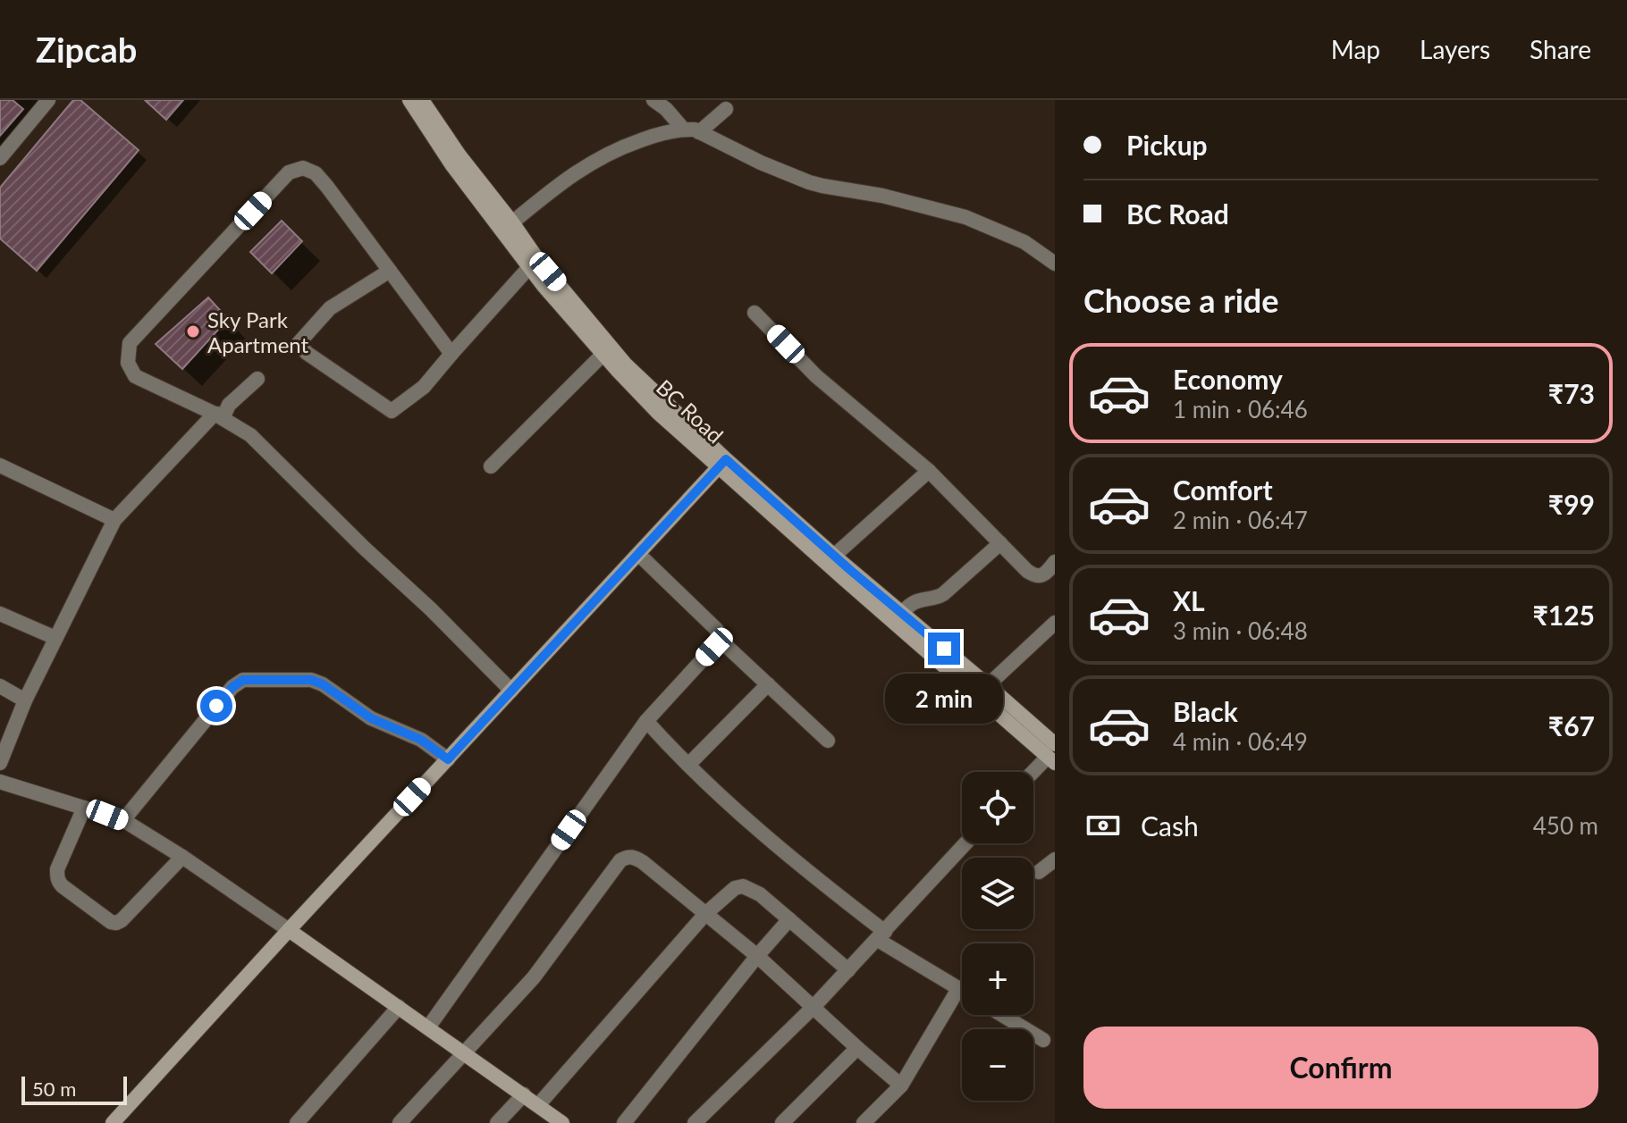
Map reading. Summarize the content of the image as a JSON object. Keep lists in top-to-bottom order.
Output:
{
  "streets": {
    "street": ["BC Road"]
  },
  "places": ["Sky Park Apartment"],
  "scale_bar": "50 m",
  "page": {
    "header": "Zipcab",
    "nav": ["Map", "Layers", "Share"],
    "banner": ["Pickup", "BC Road"],
    "heading": "Choose a ride",
    "list": [
      {
        "name": "Economy",
        "note": "1 min · 06:46",
        "value": "₹73"
      },
      {
        "name": "Comfort",
        "note": "2 min · 06:47",
        "value": "₹99"
      },
      {
        "name": "XL",
        "note": "3 min · 06:48",
        "value": "₹125"
      },
      {
        "name": "Black",
        "note": "4 min · 06:49",
        "value": "₹67"
      }
    ],
    "bubble": "2 min",
    "map_buttons": ["+", "−"],
    "pay": ["Cash", "450 m"],
    "buttons": "Confirm",
    "scale": "50 m"
  }
}
